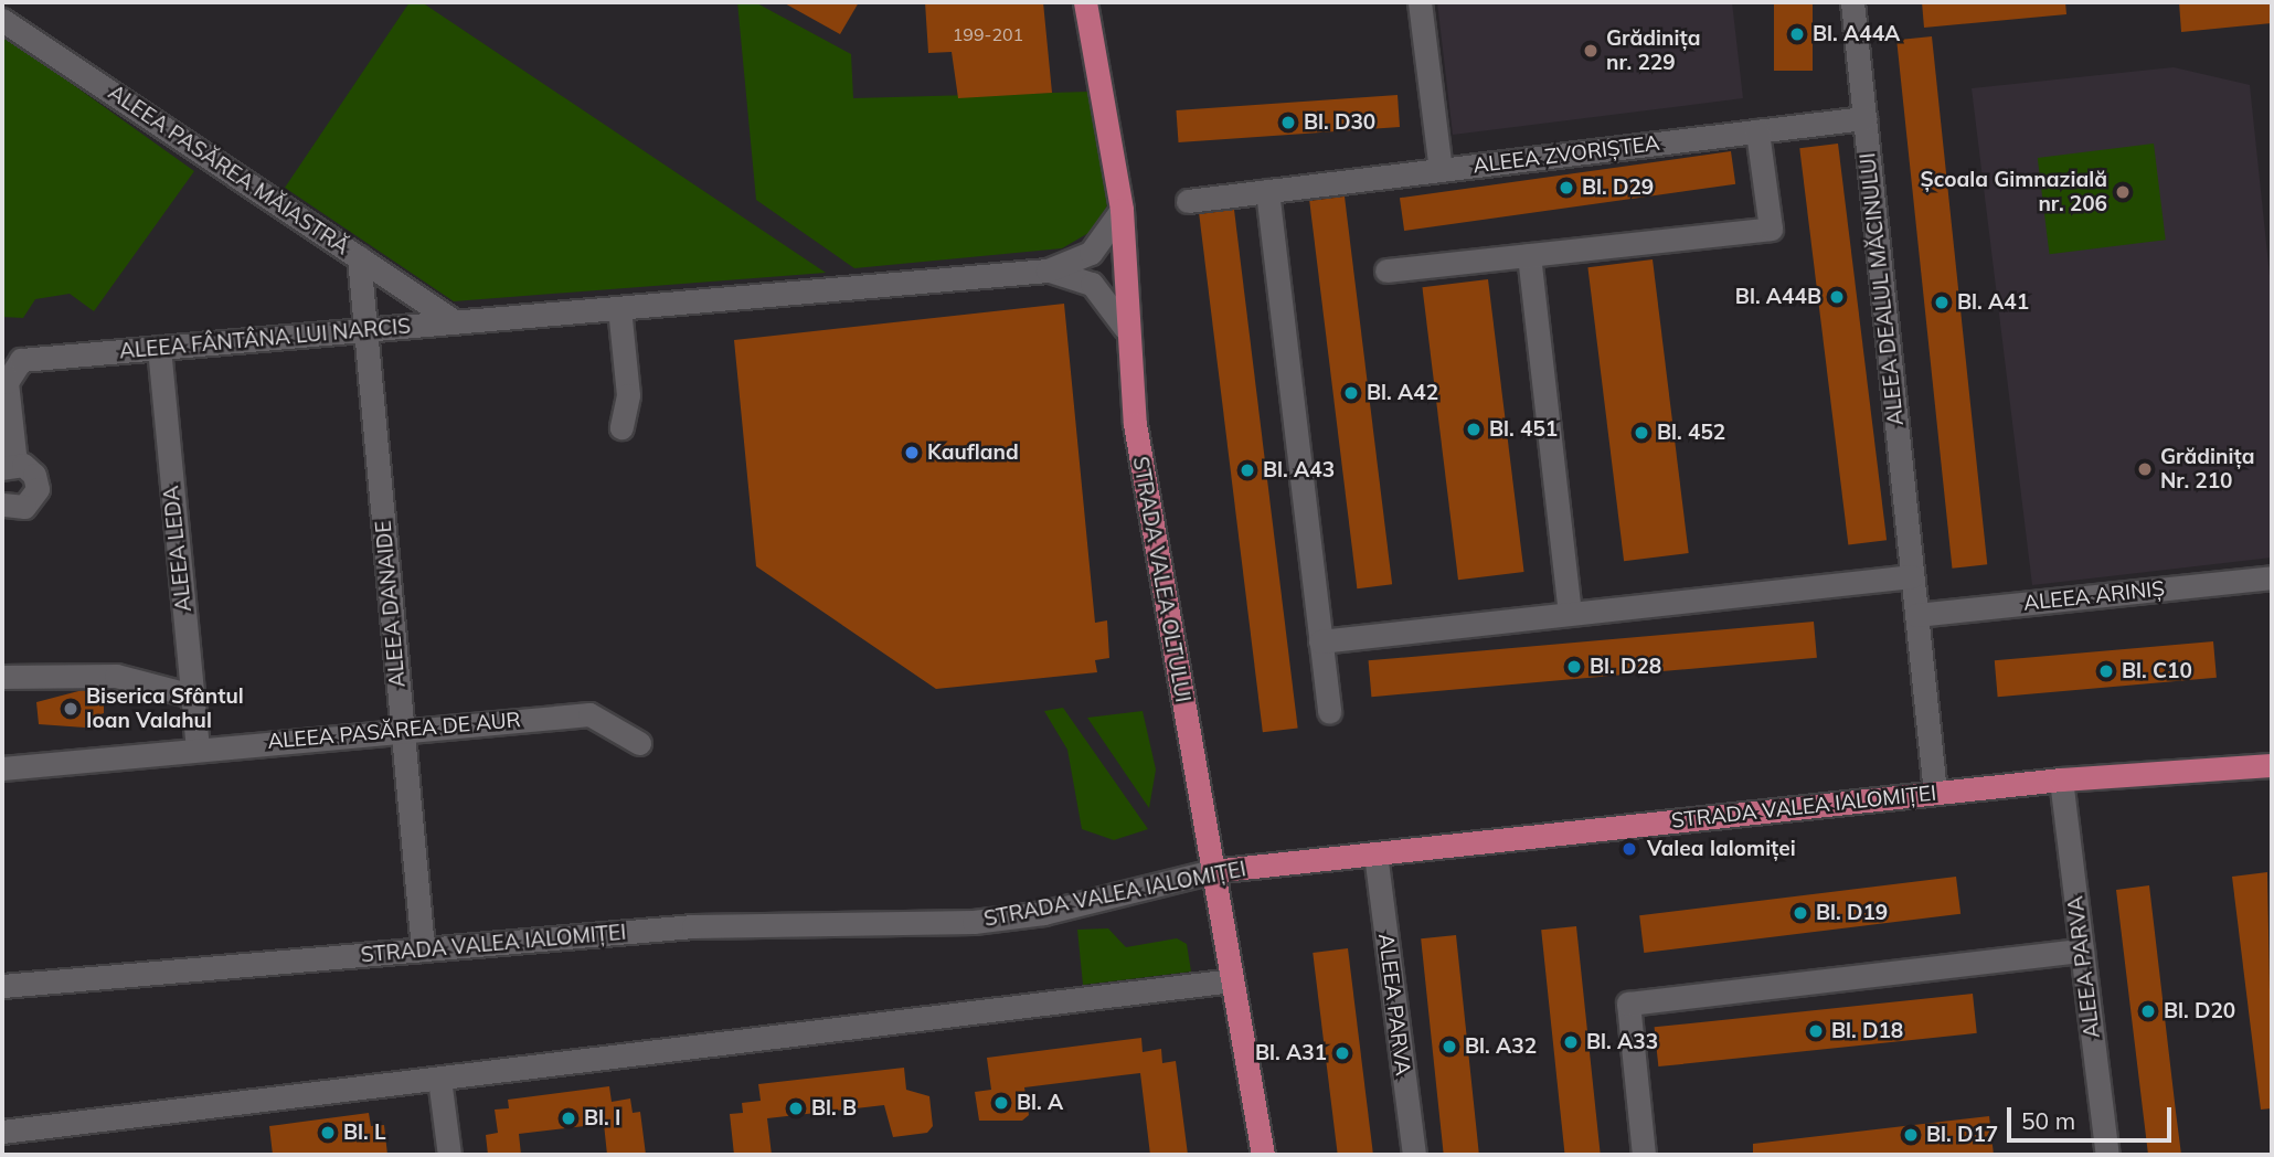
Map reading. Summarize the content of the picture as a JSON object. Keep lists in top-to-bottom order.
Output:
{
  "streets": {
    "main road": ["STRADA VALEA OLTULUI", "STRADA VALEA IALOMIȚEI"],
    "street": [
      "ALEEA ZVORIȘTEA",
      "ALEEA PASĂREA MĂIASTRĂ",
      "ALEEA DEALUL MĂCINULUI",
      "ALEEA FÂNTÂNA LUI NARCIS",
      "ALEEA LEDA",
      "ALEEA ARINIȘ",
      "ALEEA DANAIDE",
      "ALEEA PASĂREA DE AUR",
      "ALEEA PARVA"
    ]
  },
  "crossings": [
    ["ALEEA ZVORIȘTEA", "ALEEA DEALUL MĂCINULUI"],
    ["ALEEA PASĂREA MĂIASTRĂ", "ALEEA FÂNTÂNA LUI NARCIS"],
    ["ALEEA PASĂREA MĂIASTRĂ", "ALEEA DANAIDE"],
    ["ALEEA DEALUL MĂCINULUI", "ALEEA ARINIȘ"],
    ["ALEEA DEALUL MĂCINULUI", "STRADA VALEA IALOMIȚEI"],
    ["ALEEA FÂNTÂNA LUI NARCIS", "ALEEA LEDA"],
    ["ALEEA FÂNTÂNA LUI NARCIS", "STRADA VALEA OLTULUI"],
    ["ALEEA FÂNTÂNA LUI NARCIS", "ALEEA DANAIDE"],
    ["ALEEA LEDA", "ALEEA PASĂREA DE AUR"],
    ["STRADA VALEA OLTULUI", "STRADA VALEA IALOMIȚEI"],
    ["ALEEA DANAIDE", "ALEEA PASĂREA DE AUR"],
    ["ALEEA DANAIDE", "STRADA VALEA IALOMIȚEI"],
    ["STRADA VALEA IALOMIȚEI", "ALEEA PARVA"]
  ],
  "places": [
    "Bl. A44A",
    "Grădinița nr. 229",
    "Bl. D30",
    "Bl. D29",
    "Școala Gimnazială nr. 206",
    "Bl. A44B",
    "Bl. A41",
    "Bl. A42",
    "Bl. 451",
    "Bl. 452",
    "Kaufland",
    "Grădinița Nr. 210",
    "Bl. A43",
    "Bl. D28",
    "Bl. C10",
    "Biserica Sfântul Ioan Valahul",
    "Valea Ialomiței",
    "Bl. D19",
    "Bl. D20",
    "Bl. D18",
    "Bl. A33",
    "Bl. A32",
    "Bl. A31",
    "Bl. A",
    "Bl. B",
    "Bl. I",
    "Bl. L",
    "Bl. D17"
  ],
  "house_numbers": ["199-201"],
  "scale_bar": "50 m"
}
